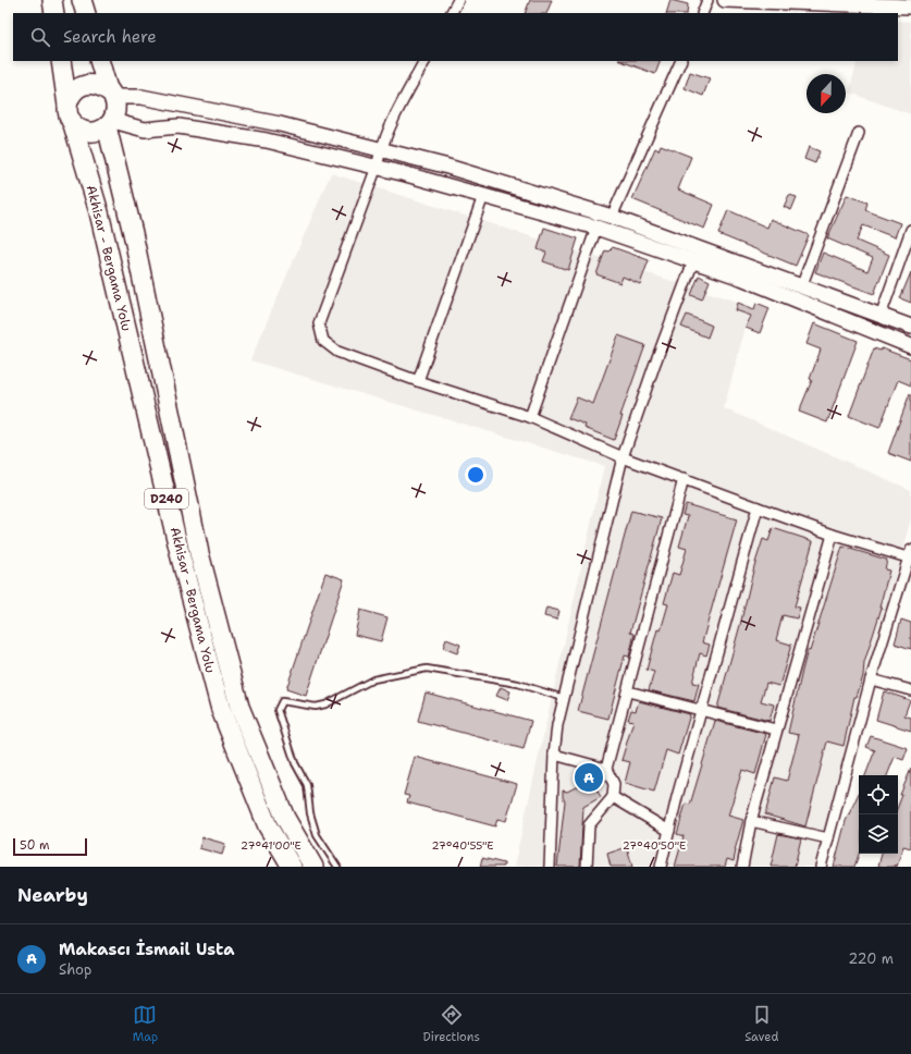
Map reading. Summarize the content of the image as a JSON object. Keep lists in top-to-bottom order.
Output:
{
  "streets": {
    "highway": ["Akhisar - Bergama Yolu", "D240"]
  },
  "scale_bar": "50 m",
  "north": "bottom",
  "page": {
    "search": "Search here",
    "pins": "A",
    "scale": "50 m",
    "heading": "Nearby",
    "list": [
      {
        "mark": "A",
        "name": "Makascı İsmail Usta",
        "note": "Shop",
        "value": "220 m"
      }
    ],
    "nav": ["Map", "Directions", "Saved"]
  },
  "coordinates": ["27°41'00\"E", "27°40'55\"E", "27°40'50\"E"]
}
